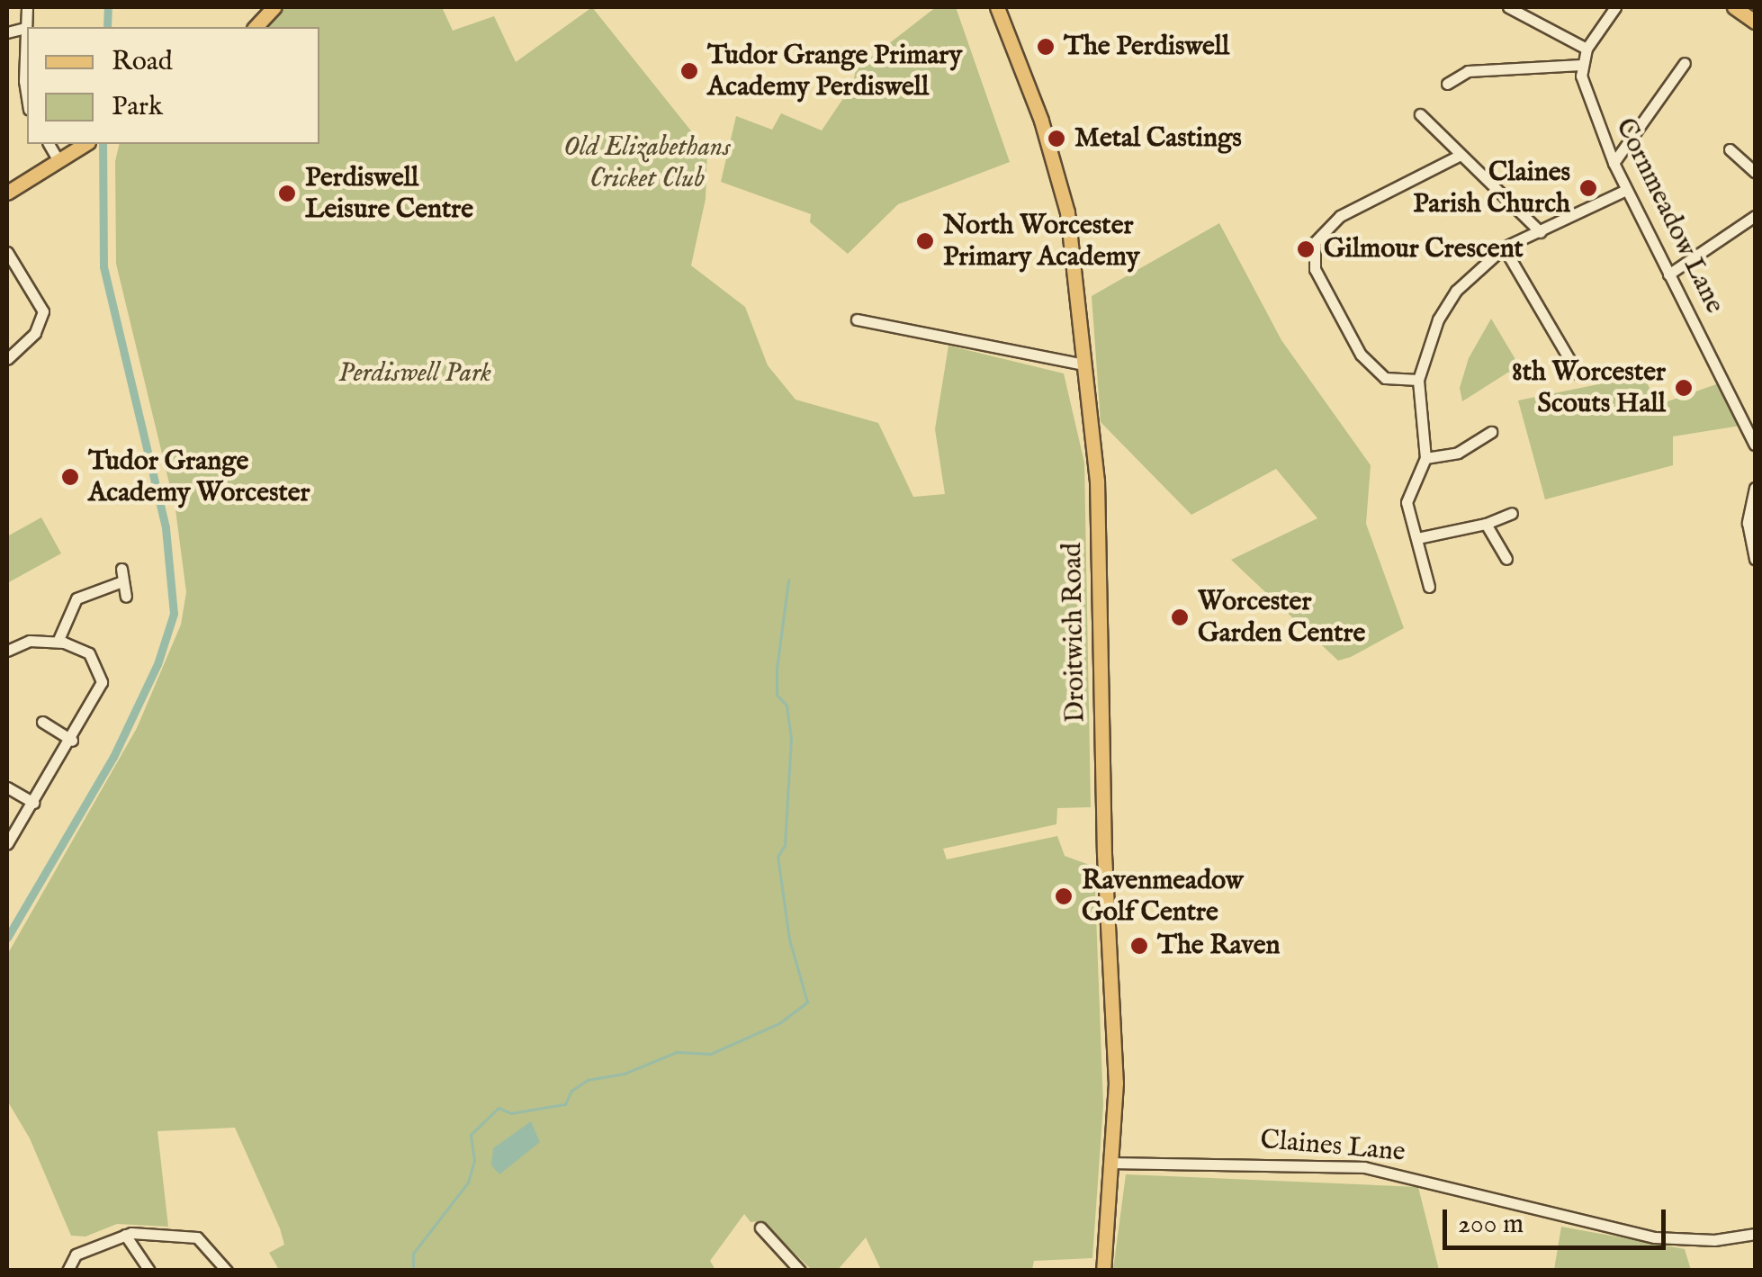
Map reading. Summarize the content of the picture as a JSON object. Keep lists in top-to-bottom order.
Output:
{
  "streets": {
    "main road": ["Droitwich Road"],
    "street": ["Cornmeadow Lane", "Claines Lane"]
  },
  "crossings": [
    ["Droitwich Road", "Claines Lane"]
  ],
  "parks": ["Old Elizabethans Cricket Club", "Perdiswell Park"],
  "places": [
    "The Perdiswell",
    "Tudor Grange Primary Academy Perdiswell",
    "Metal Castings",
    "Claines Parish Church",
    "Perdiswell Leisure Centre",
    "North Worcester Primary Academy",
    "Gilmour Crescent",
    "8th Worcester Scouts Hall",
    "Tudor Grange Academy Worcester",
    "Worcester Garden Centre",
    "Ravenmeadow Golf Centre",
    "The Raven"
  ],
  "legend": ["Road", "Park"],
  "scale_bar": "200 m"
}
